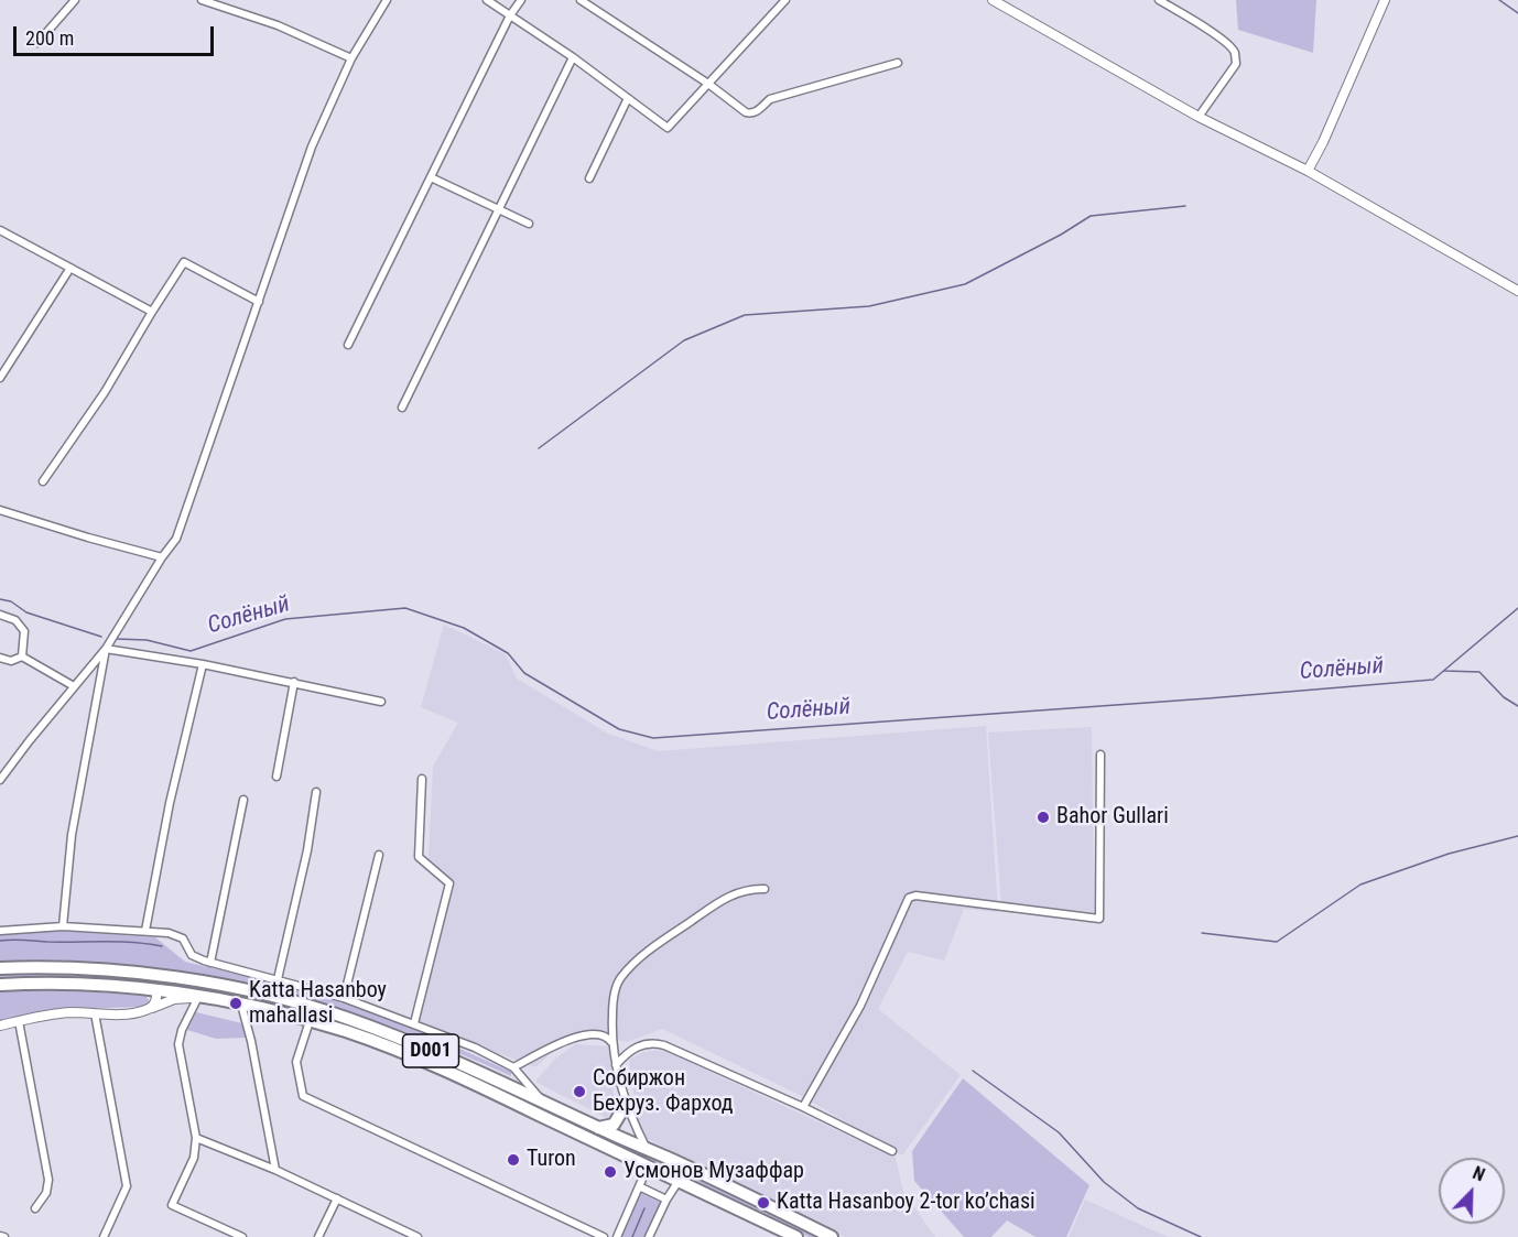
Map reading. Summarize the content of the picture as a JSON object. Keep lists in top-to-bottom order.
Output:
{
  "streets": {
    "highway": ["D001"]
  },
  "water": ["Солёный"],
  "places": [
    "Bahor Gullari",
    "Katta Hasanboy mahallasi",
    "Собиржон Бехруз. Фарход",
    "Turon",
    "Усмонов Музаффар",
    "Katta Hasanboy 2-tor ko’chasi"
  ],
  "scale_bar": "200 m",
  "north": "top right"
}
